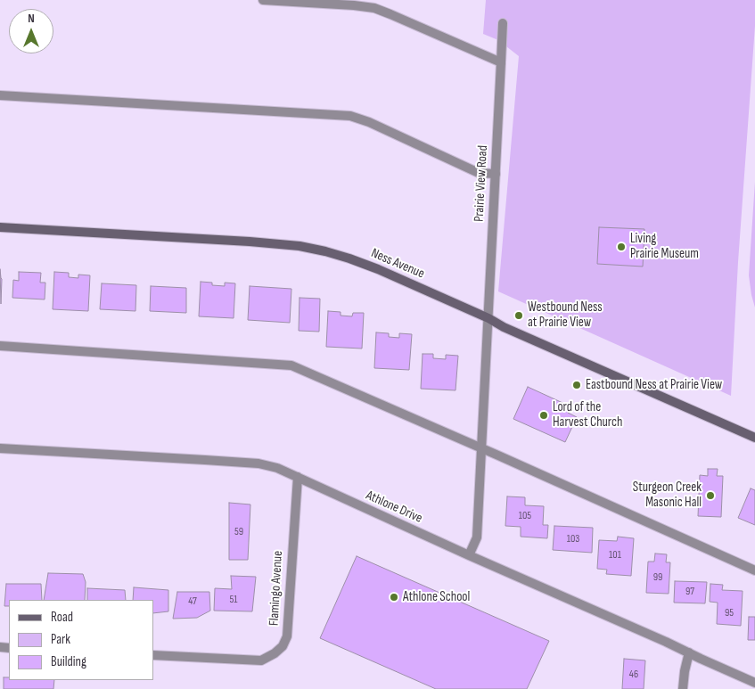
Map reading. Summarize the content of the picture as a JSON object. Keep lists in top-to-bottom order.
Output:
{
  "streets": {
    "main road": ["Ness Avenue"],
    "street": ["Prairie View Road", "Athlone Drive", "Flamingo Avenue"]
  },
  "crossings": [
    ["Prairie View Road", "Ness Avenue"],
    ["Prairie View Road", "Athlone Drive"],
    ["Athlone Drive", "Flamingo Avenue"]
  ],
  "places": [
    "Living Prairie Museum",
    "Westbound Ness at Prairie View",
    "Eastbound Ness at Prairie View",
    "Lord of the Harvest Church",
    "Sturgeon Creek Masonic Hall",
    "Athlone School"
  ],
  "house_numbers": [
    "105",
    "59",
    "103",
    "101",
    "99",
    "97",
    "51",
    "47",
    "95",
    "46"
  ],
  "legend": ["Road", "Park", "Building"],
  "north": "top"
}
